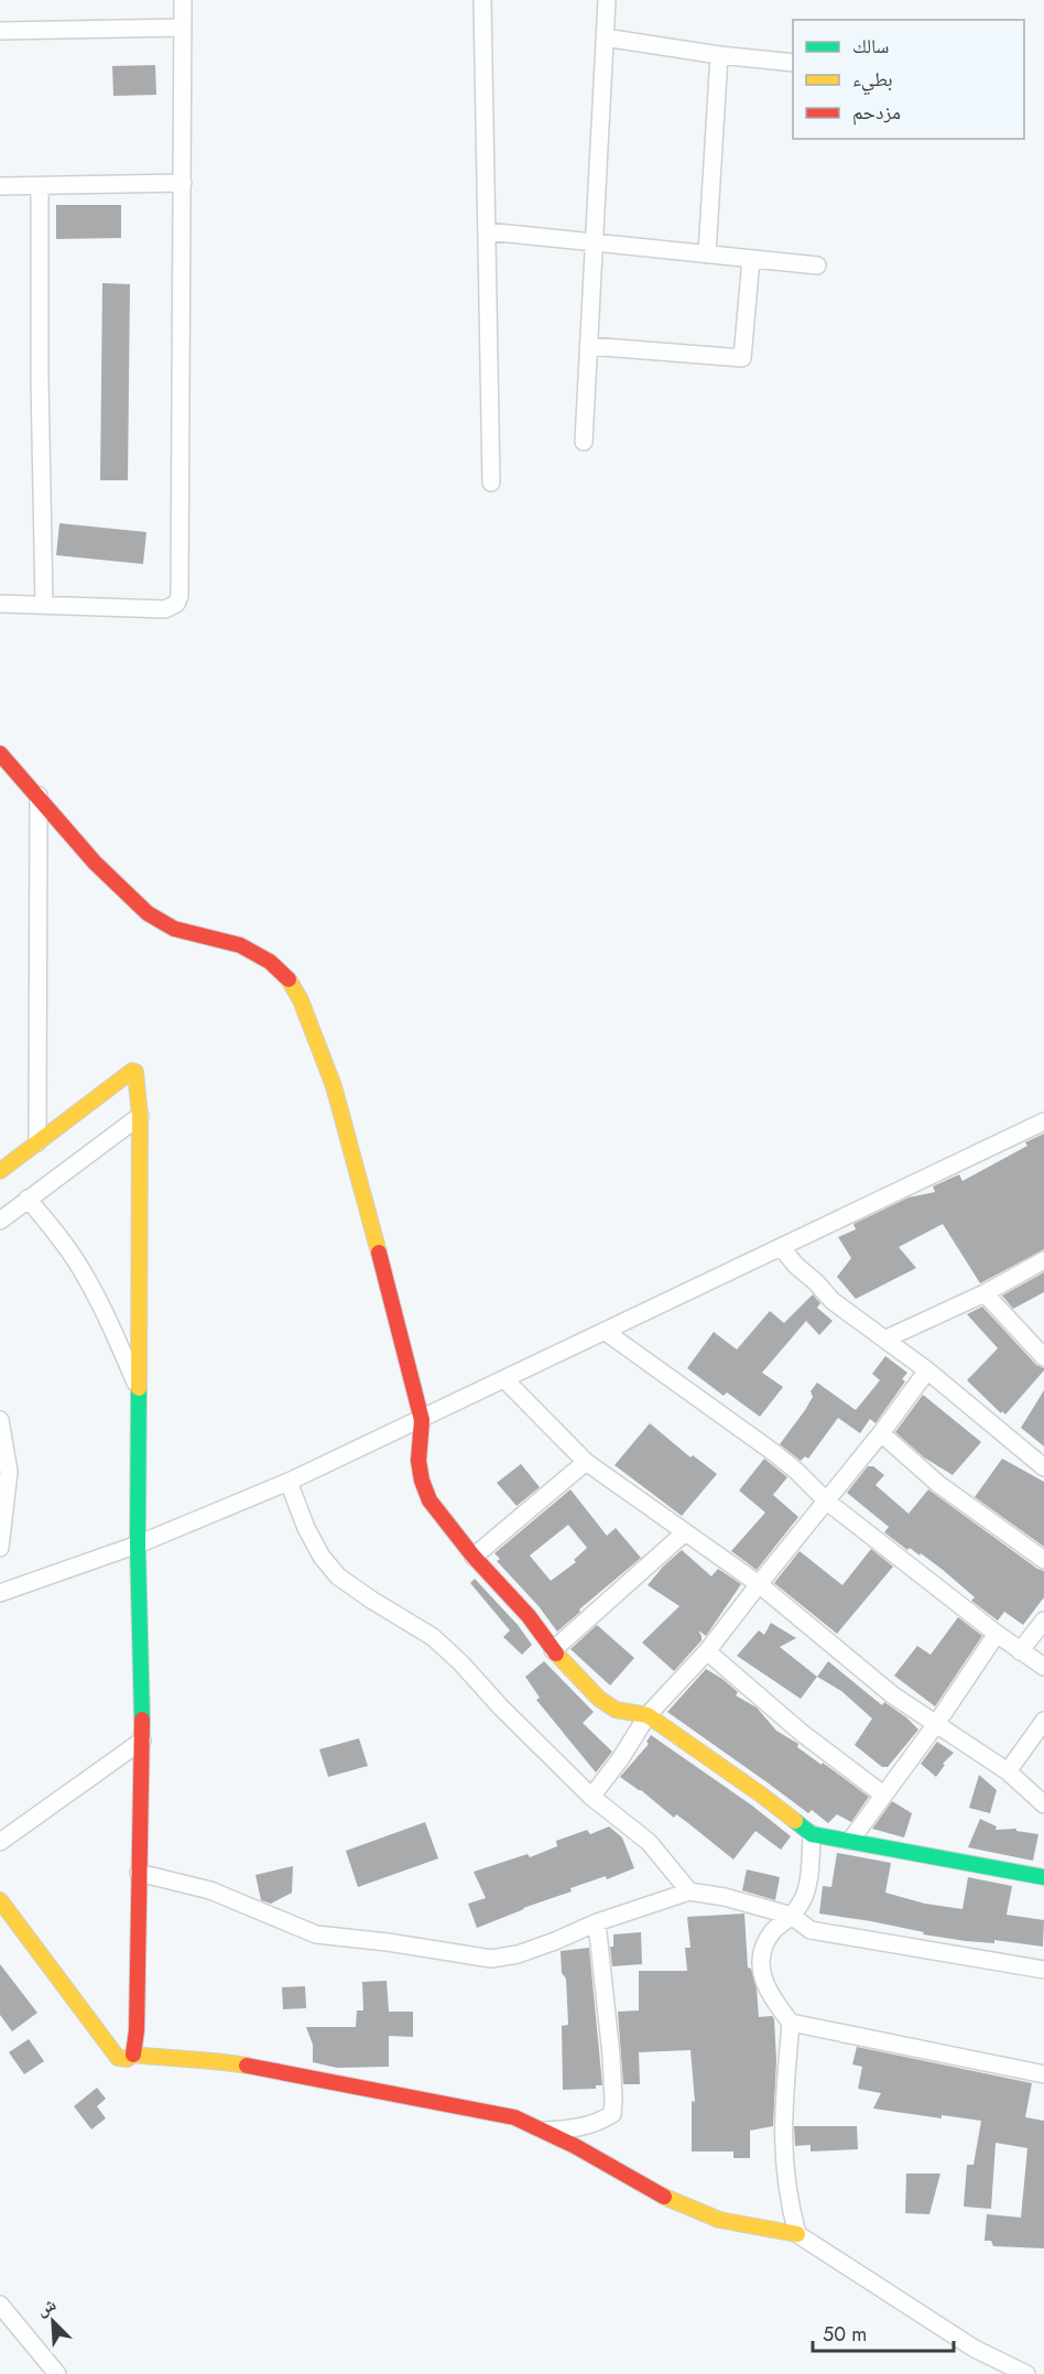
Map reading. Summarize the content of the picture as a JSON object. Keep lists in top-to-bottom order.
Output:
{
  "legend": ["سالك", "بطيء", "مزدحم"],
  "scale_bar": "50 m",
  "north": "top left"
}
